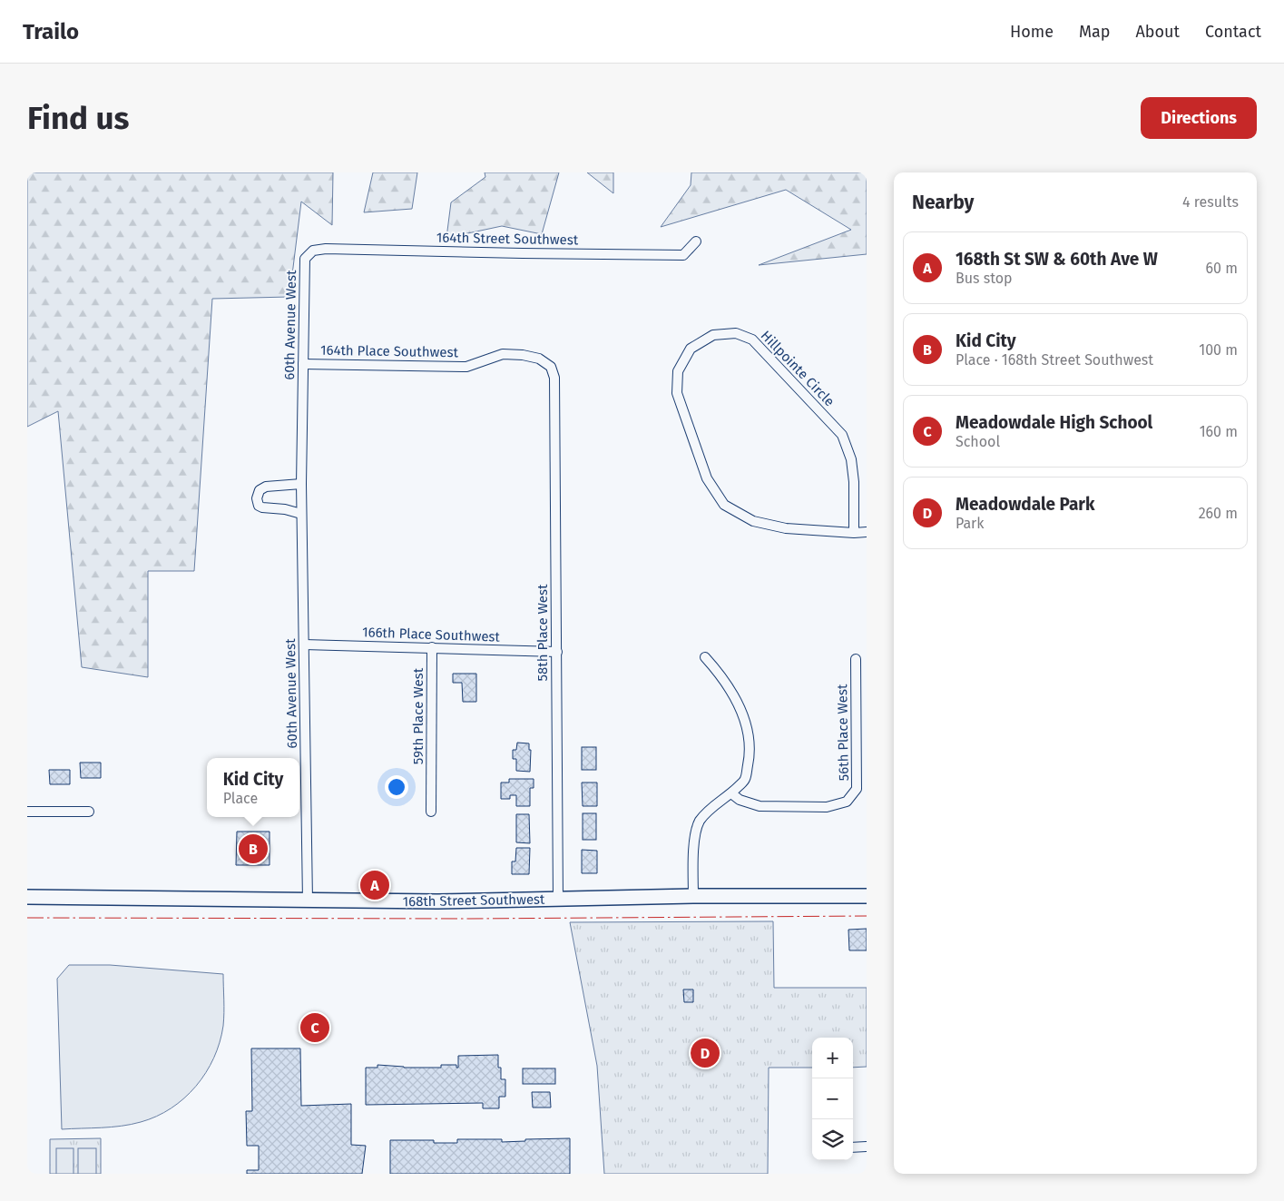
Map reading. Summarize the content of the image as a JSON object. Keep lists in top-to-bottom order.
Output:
{
  "streets": {
    "main road": ["168th Street Southwest"],
    "street": [
      "164th Street Southwest",
      "60th Avenue West",
      "164th Place Southwest",
      "Hillpointe Circle",
      "58th Place West",
      "166th Place Southwest",
      "59th Place West",
      "56th Place West"
    ]
  },
  "crossings": [
    ["164th Street Southwest", "60th Avenue West"],
    ["60th Avenue West", "164th Place Southwest"],
    ["60th Avenue West", "166th Place Southwest"],
    ["60th Avenue West", "168th Street Southwest"],
    ["164th Place Southwest", "58th Place West"],
    ["58th Place West", "166th Place Southwest"],
    ["58th Place West", "168th Street Southwest"],
    ["166th Place Southwest", "59th Place West"]
  ],
  "page": {
    "header": "Trailo",
    "nav": [
      "Home",
      "Map",
      "About",
      "Contact"
    ],
    "buttons": "Directions",
    "title": "Find us",
    "heading": ["Nearby", "4 results"],
    "list": [
      {
        "mark": "A",
        "name": "168th St SW & 60th Ave W",
        "note": "Bus stop",
        "value": "60 m"
      },
      {
        "mark": "B",
        "name": "Kid City",
        "note": "Place · 168th Street Southwest",
        "value": "100 m"
      },
      {
        "mark": "C",
        "name": "Meadowdale High School",
        "note": "School",
        "value": "160 m"
      },
      {
        "mark": "D",
        "name": "Meadowdale Park",
        "note": "Park",
        "value": "260 m"
      }
    ],
    "popup": ["Kid City", "Place"],
    "pins": [
      "B",
      "A",
      "C",
      "D"
    ],
    "map_buttons": ["+", "−"]
  }
}
